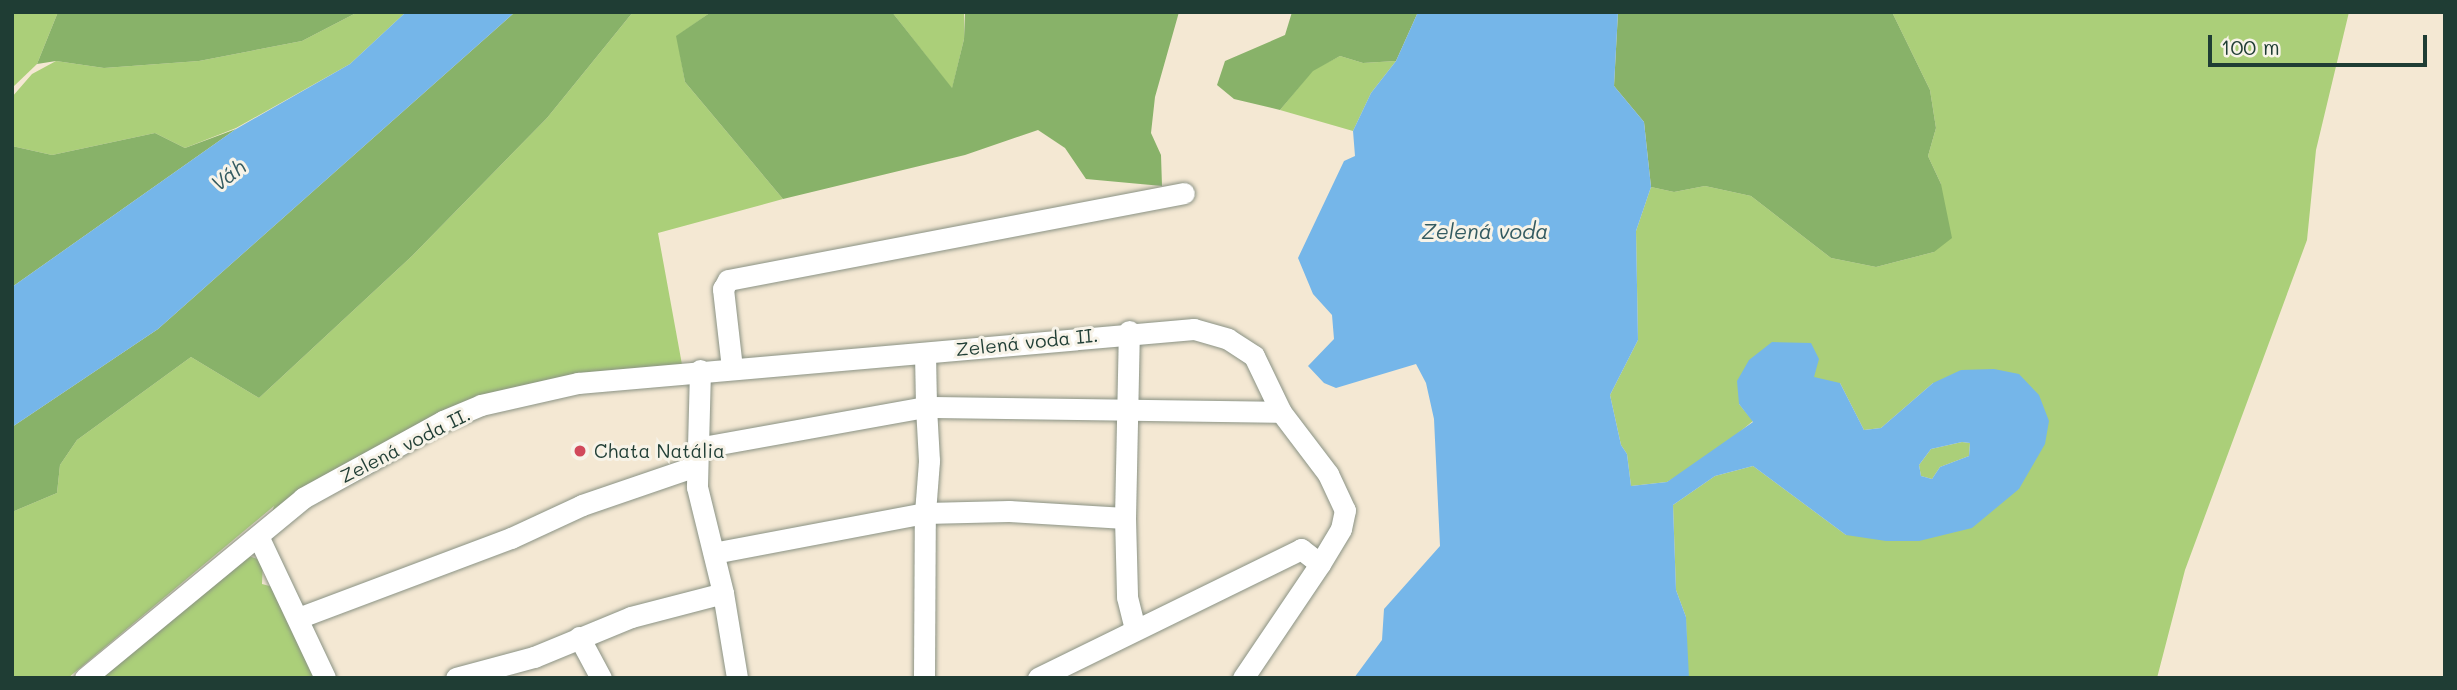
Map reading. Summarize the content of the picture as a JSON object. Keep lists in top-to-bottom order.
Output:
{
  "streets": {
    "street": ["Zelená voda II."]
  },
  "water": ["Váh", "Zelená voda"],
  "places": ["Chata Natália"],
  "scale_bar": "100 m"
}
